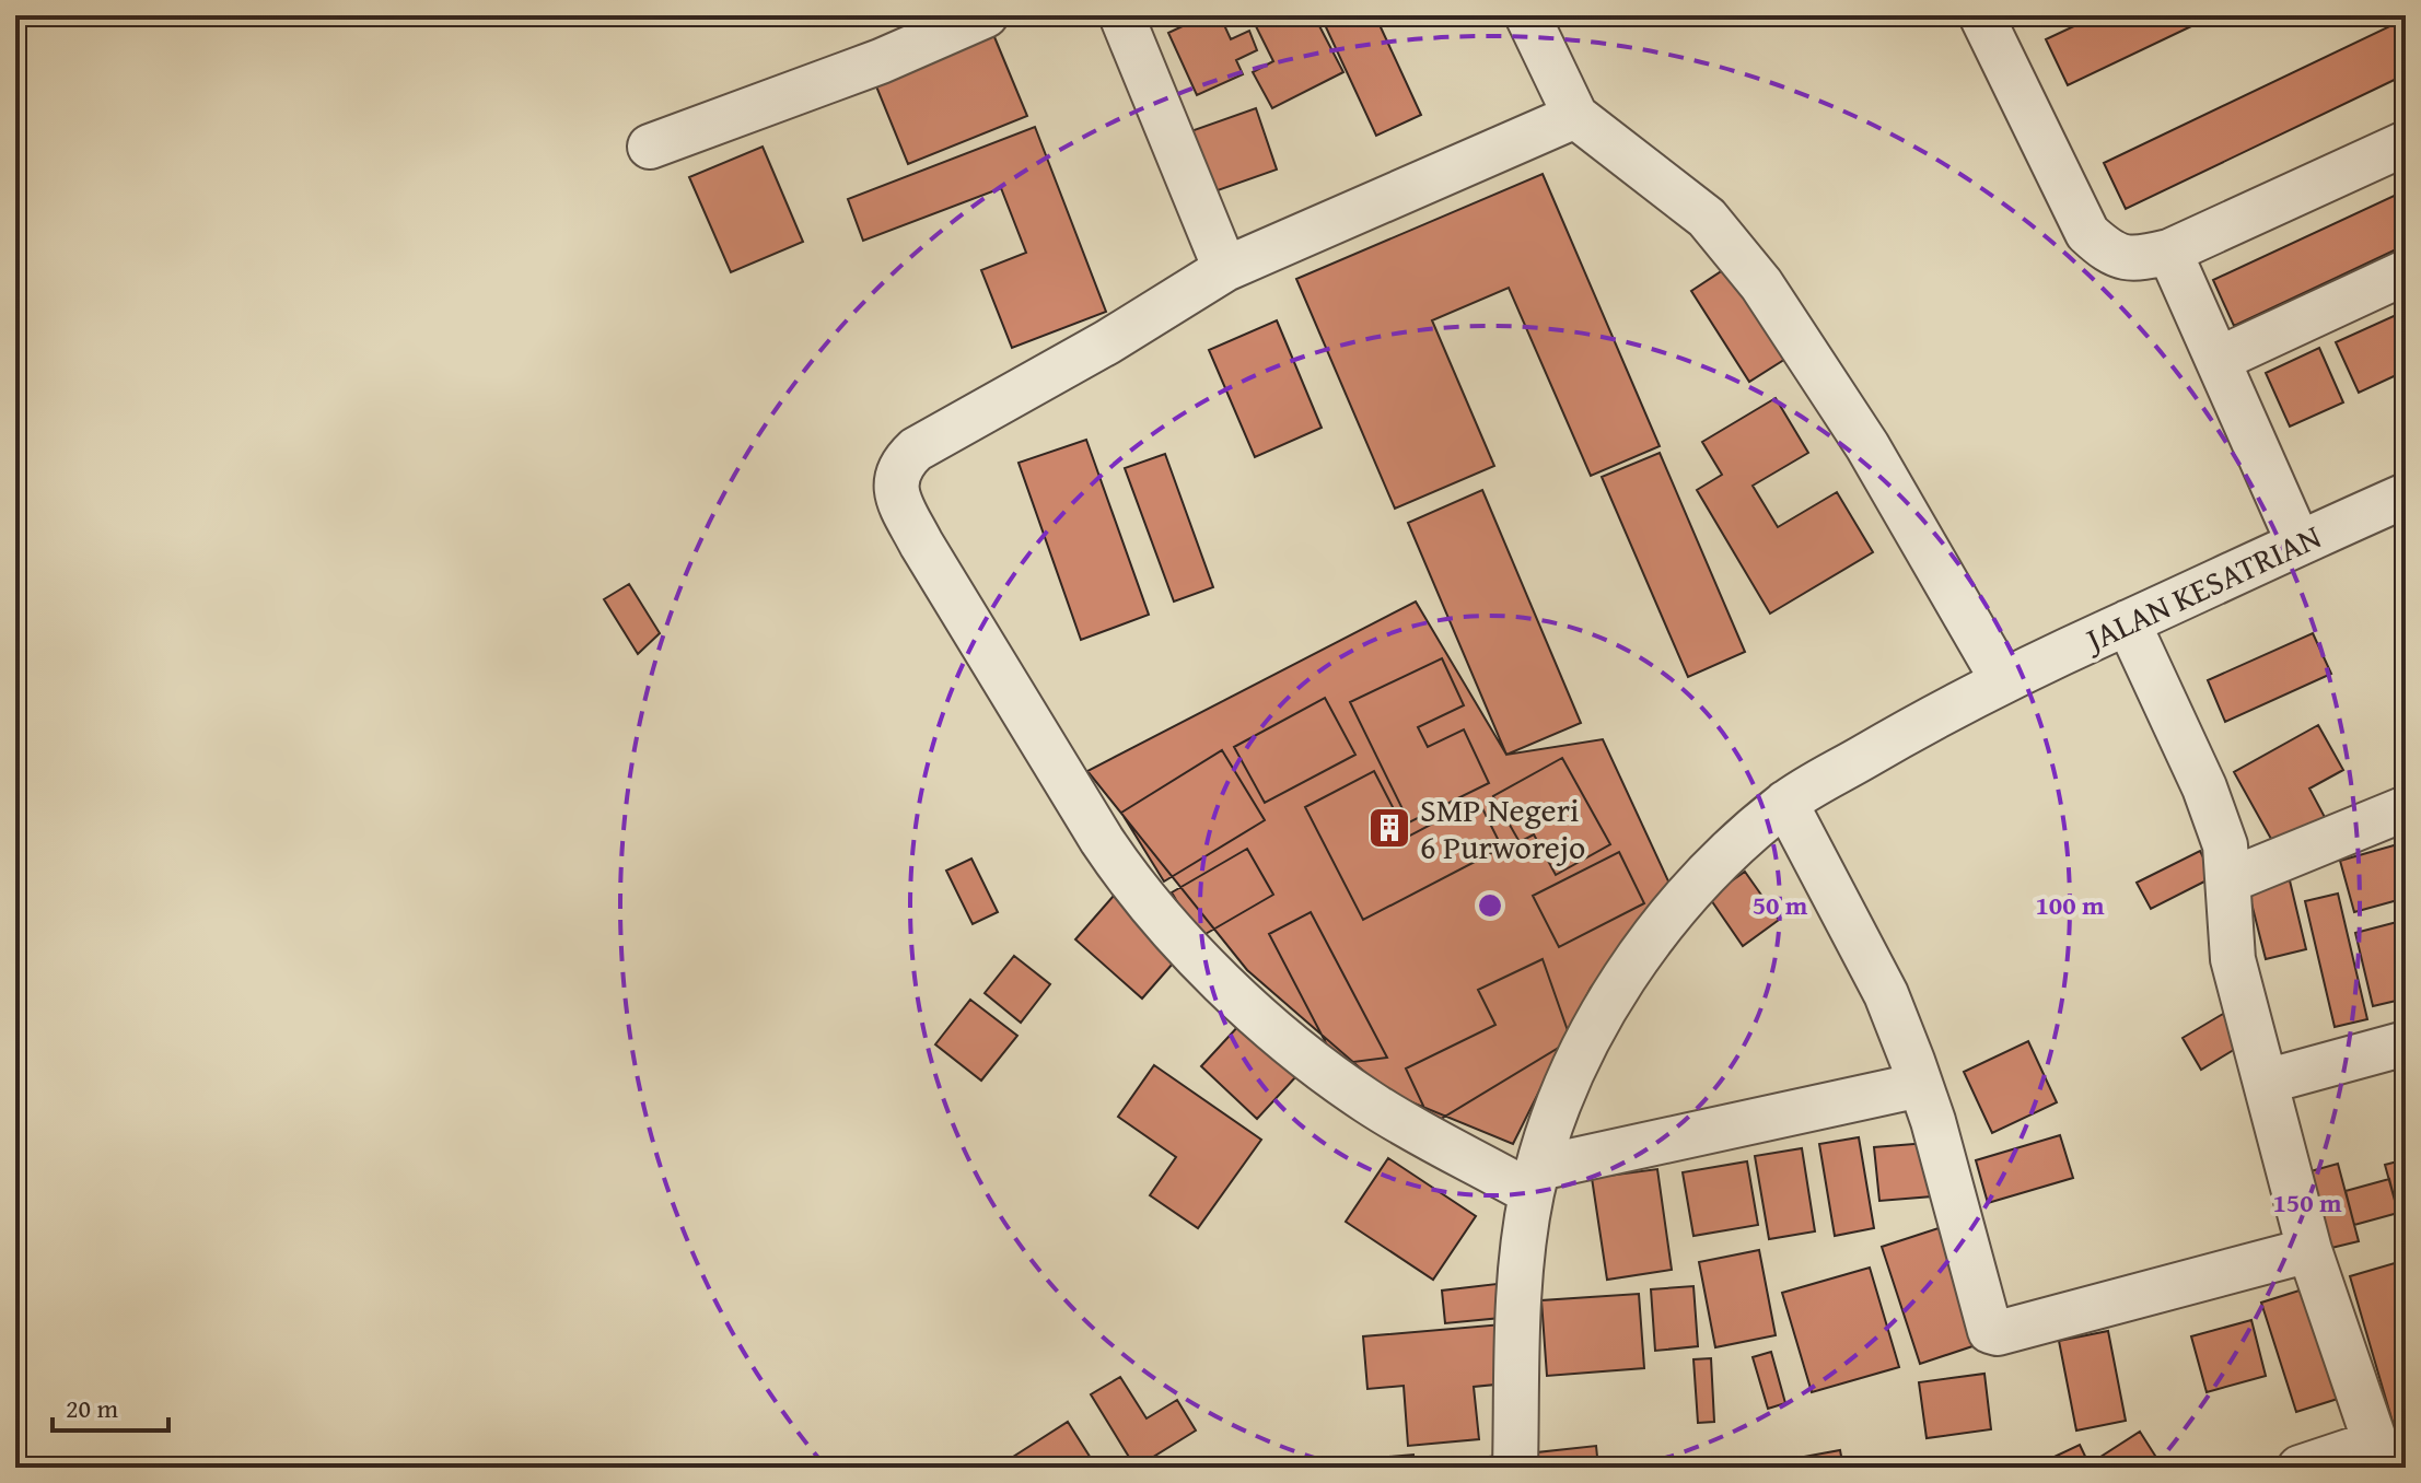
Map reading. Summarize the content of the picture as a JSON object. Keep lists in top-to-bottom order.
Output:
{
  "streets": {
    "street": ["JALAN KESATRIAN"]
  },
  "places": {
    "building": ["SMP Negeri 6 Purworejo"]
  },
  "scale_bar": "20 m",
  "rings": ["50 m", "100 m", "150 m"]
}
